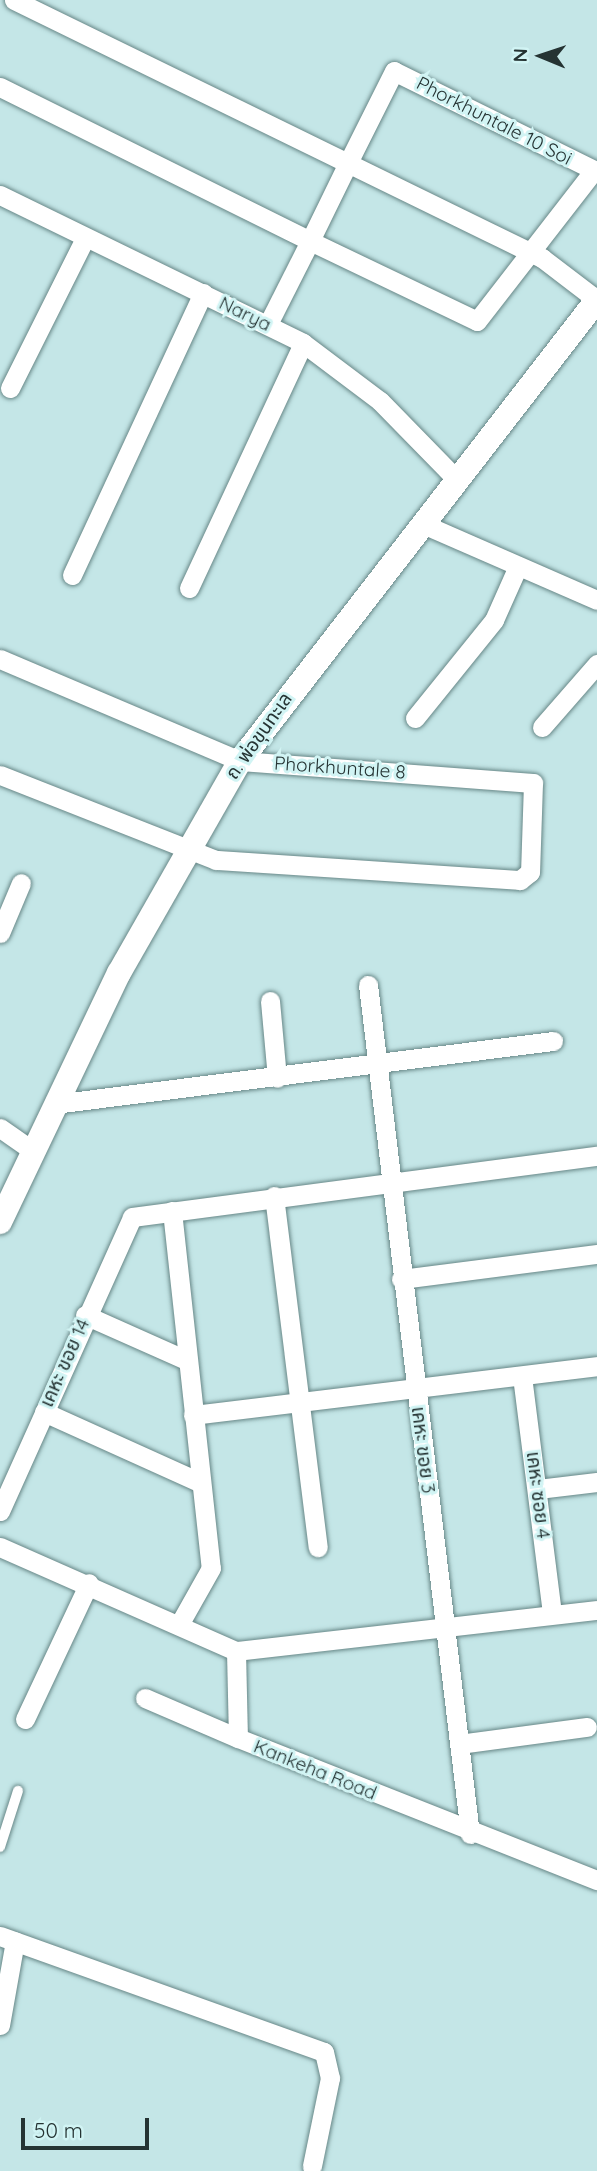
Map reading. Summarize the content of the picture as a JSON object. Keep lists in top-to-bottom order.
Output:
{
  "streets": {
    "street": [
      "Phorkhuntale 10 Soi",
      "Narya",
      "ถ. พ่อขุนทะเล",
      "Phorkhuntale 8",
      "เคหะ ขอย 14",
      "เคหะ ขอย 3",
      "เคหะ ซอย 4",
      "Kankeha Road"
    ]
  },
  "crossings": [
    ["Phorkhuntale 10 Soi", "Narya"],
    ["Narya", "ถ. พ่อขุนทะเล"],
    ["ถ. พ่อขุนทะเล", "Phorkhuntale 8"],
    ["เคหะ ขอย 3", "Kankeha Road"]
  ],
  "scale_bar": "50 m",
  "north": "left"
}
